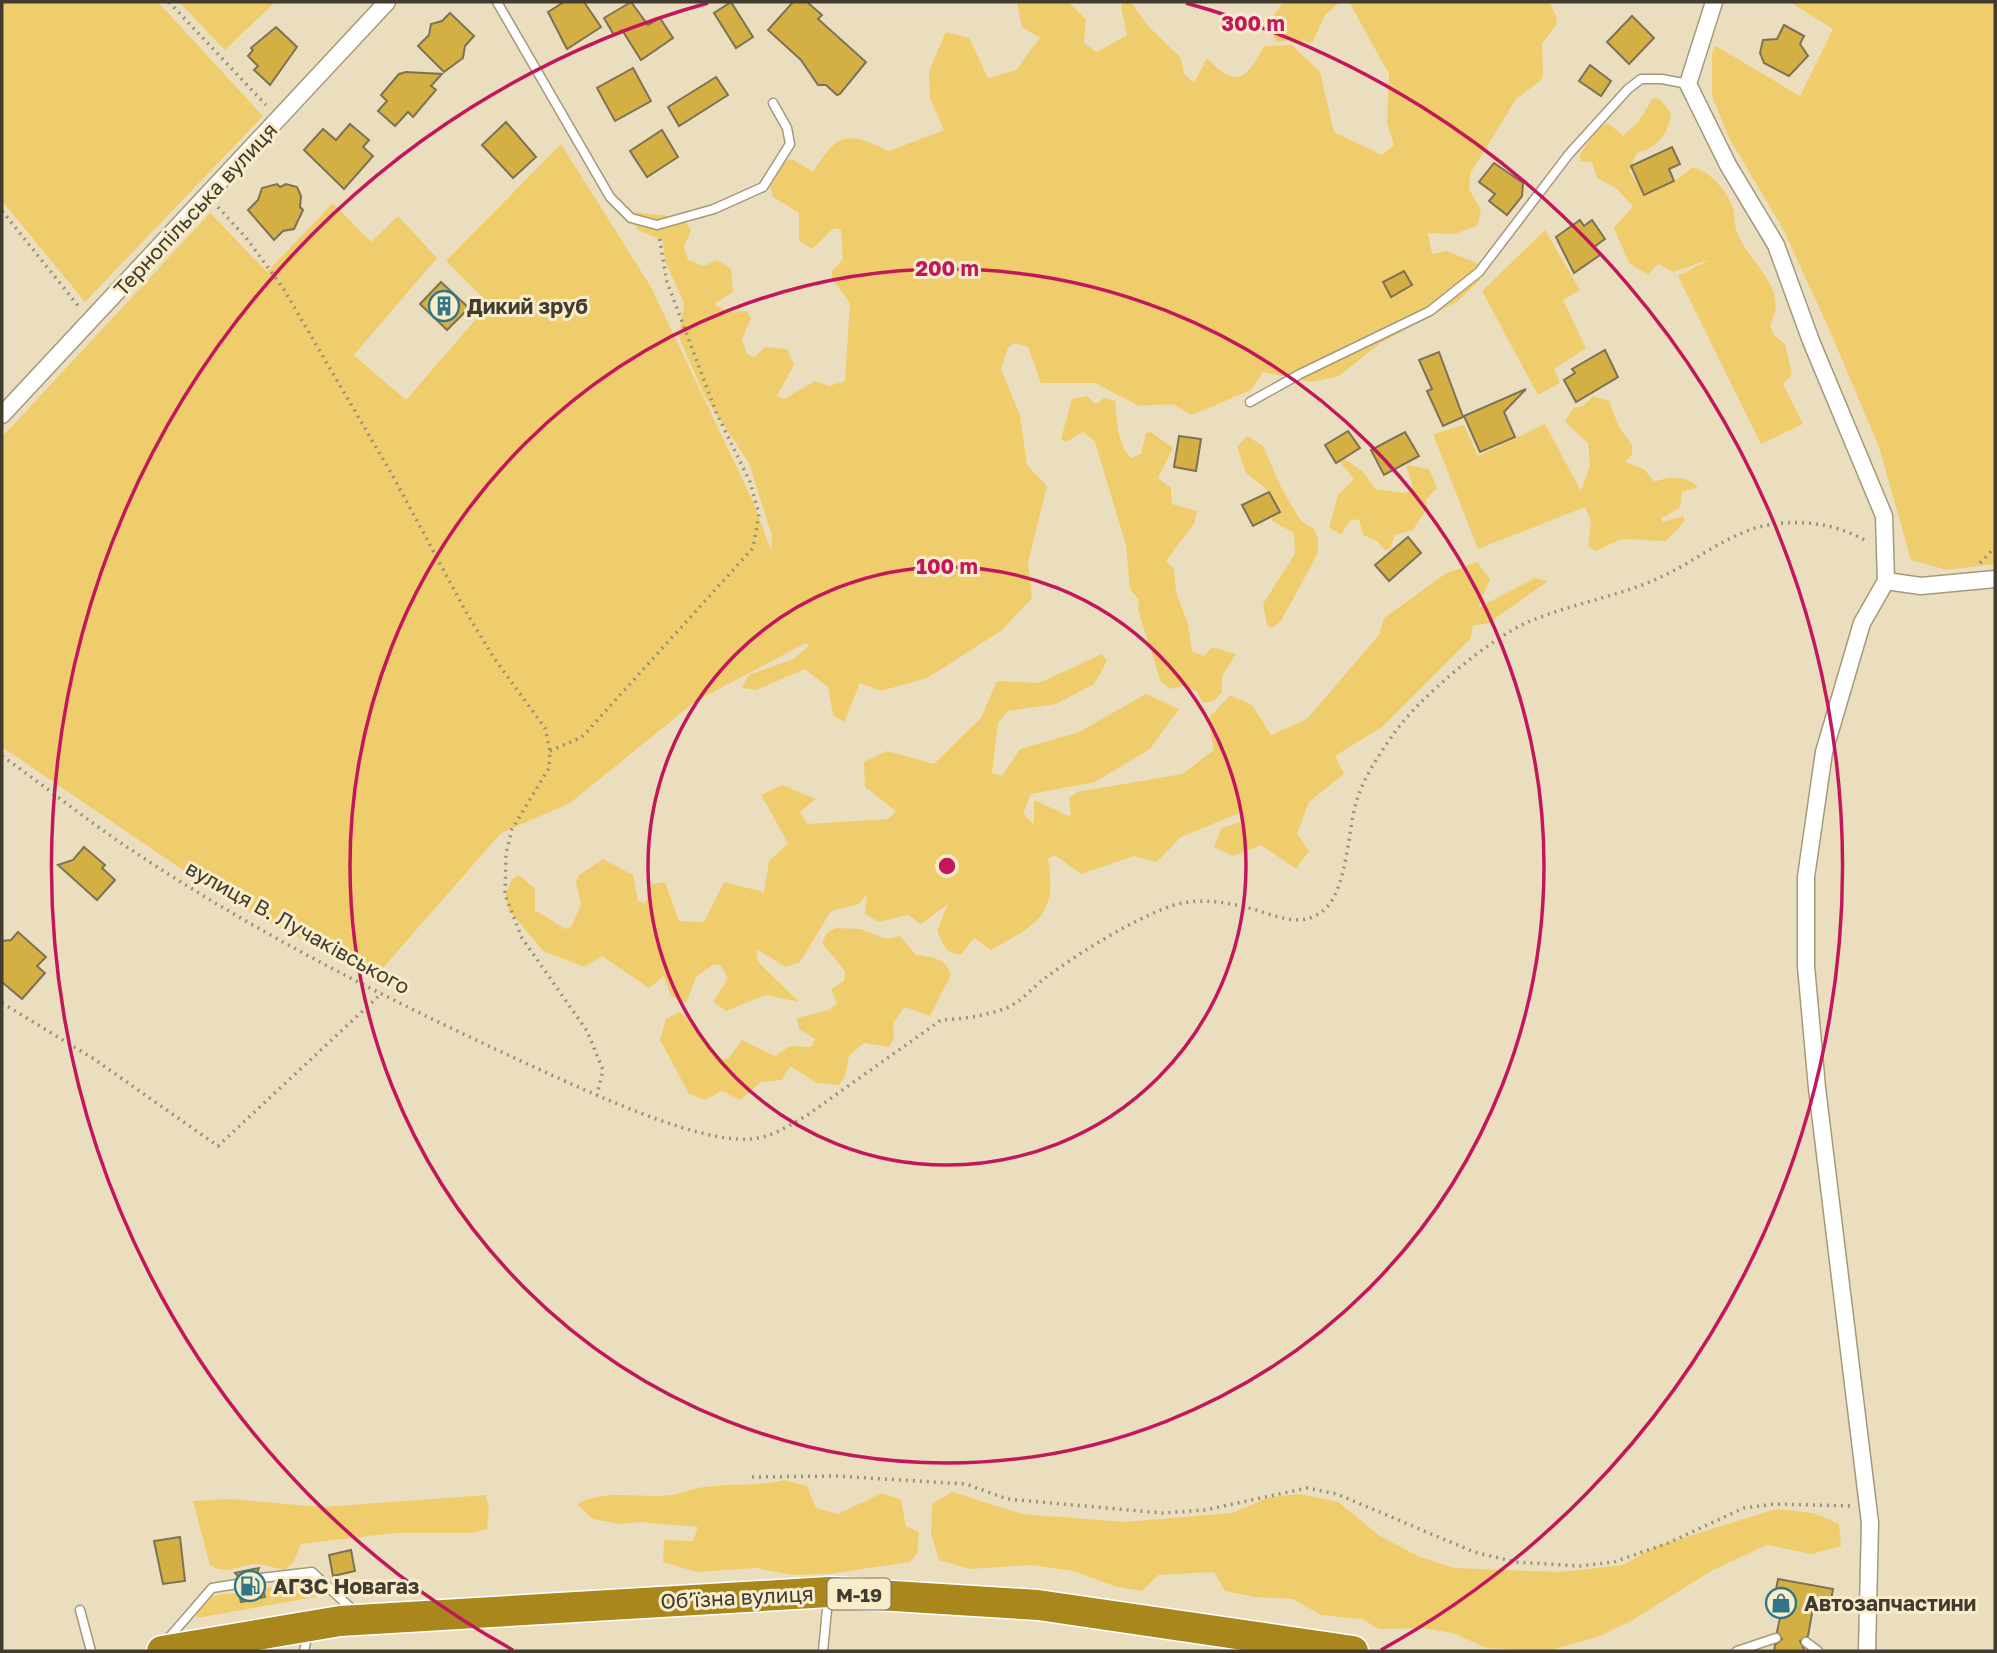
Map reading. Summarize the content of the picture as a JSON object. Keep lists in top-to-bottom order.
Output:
{
  "streets": {
    "highway": ["М-19", "Обʼїзна вулиця"],
    "street": ["Тернопільська вулиця"],
    "path": ["вулиця В. Лучаківського"]
  },
  "places": {
    "building": ["Дикий зруб"],
    "fuel station": ["АГЗС Новагаз"],
    "shop": ["Автозапчастини"]
  },
  "rings": ["300 m", "200 m", "100 m"]
}
